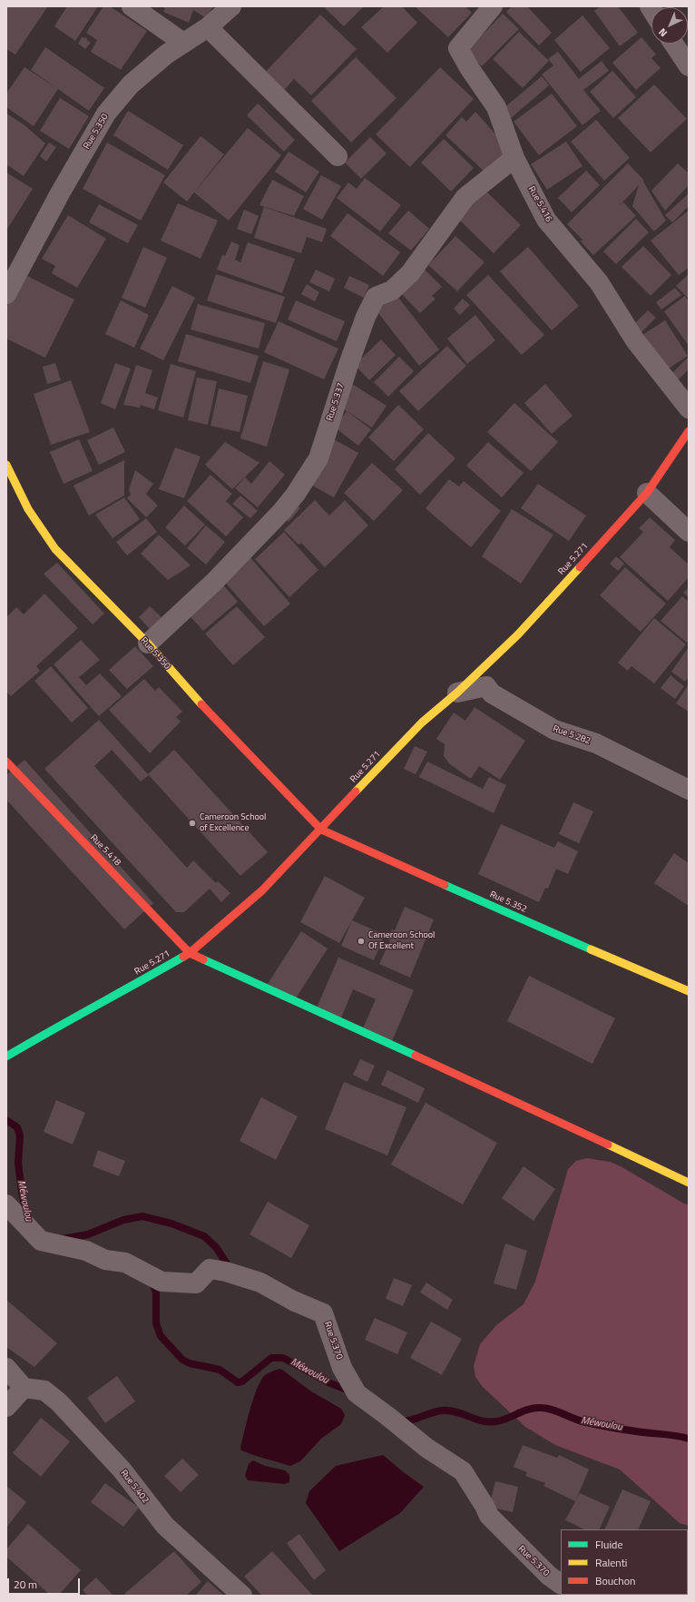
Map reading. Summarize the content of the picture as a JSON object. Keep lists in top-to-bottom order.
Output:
{
  "streets": {
    "street": [
      "Rue 5.350",
      "Rue 5.416",
      "Rue 5.337",
      "Rue 5.271",
      "Rue 5.282",
      "Rue 5.418",
      "Rue 5.352",
      "Rue 5.370",
      "Rue 5.402"
    ]
  },
  "crossings": [
    ["Rue 5.350", "Rue 5.337"],
    ["Rue 5.350", "Rue 5.271"],
    ["Rue 5.350", "Rue 5.352"],
    ["Rue 5.416", "Rue 5.337"],
    ["Rue 5.271", "Rue 5.282"],
    ["Rue 5.271", "Rue 5.418"],
    ["Rue 5.271", "Rue 5.352"]
  ],
  "water": ["Méwoulou"],
  "places": ["Cameroon School of Excellence", "Cameroon School Of Excellent"],
  "legend": ["Fluide", "Ralenti", "Bouchon"],
  "scale_bar": "20 m",
  "north": "bottom left"
}
